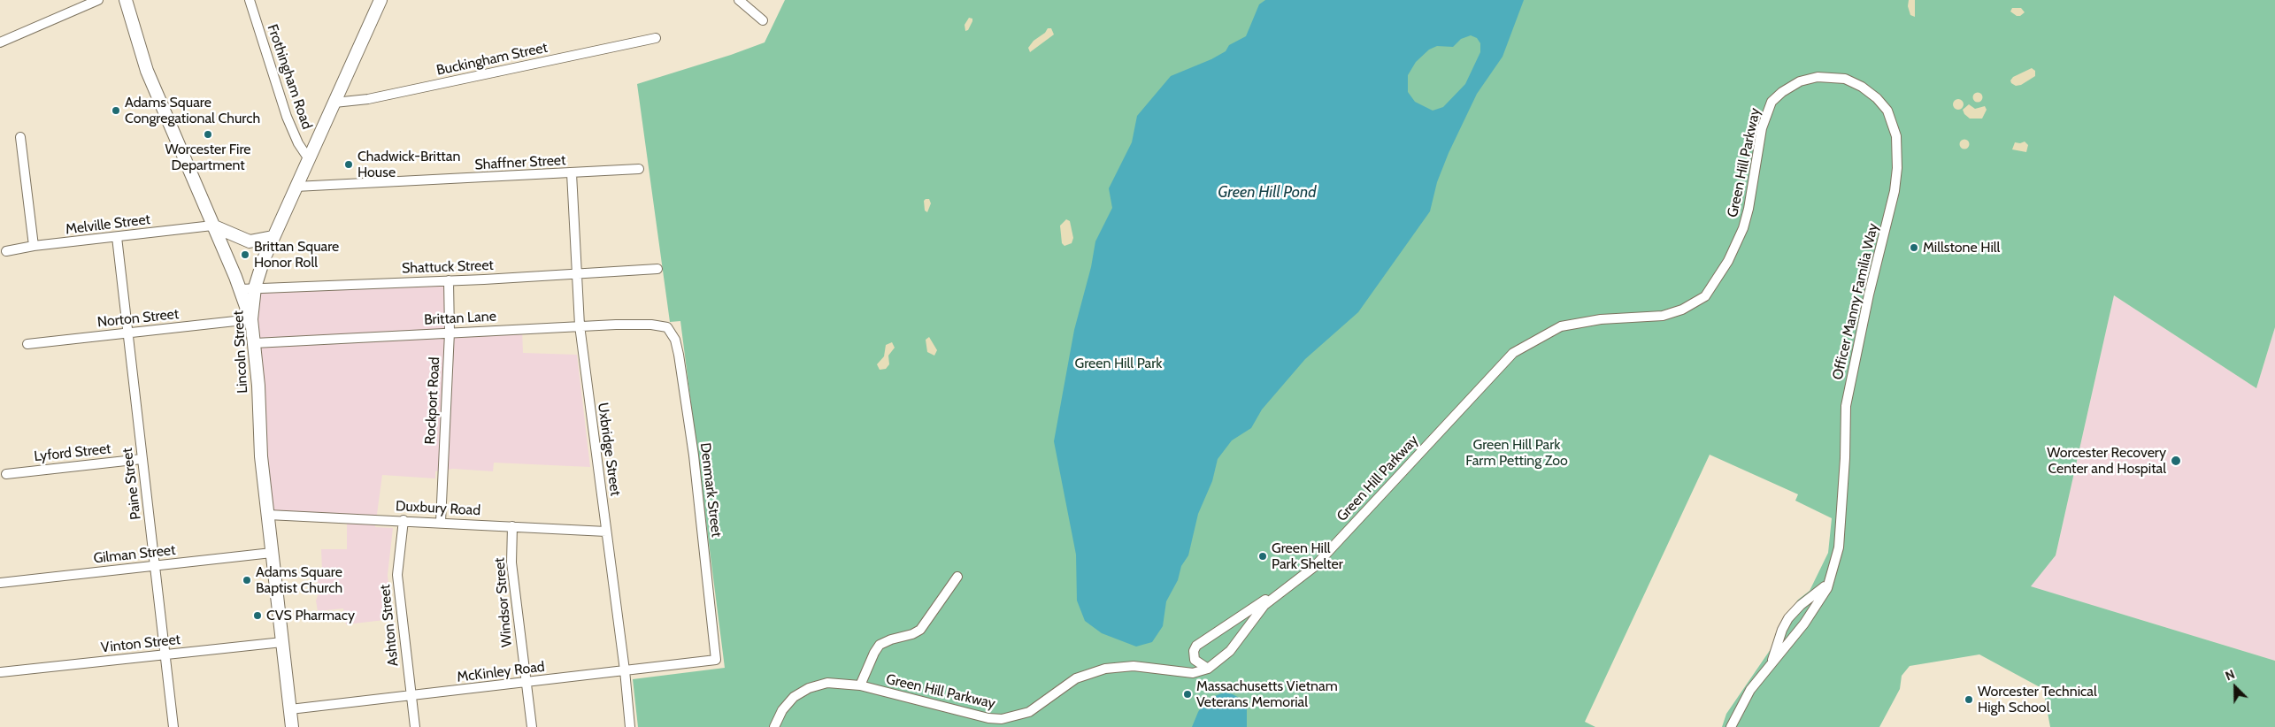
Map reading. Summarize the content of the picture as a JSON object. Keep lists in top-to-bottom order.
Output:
{
  "streets": {
    "main road": ["Lincoln Street"],
    "street": [
      "Buckingham Street",
      "Frothingham Road",
      "Shaffner Street",
      "Green Hill Parkway",
      "Melville Street",
      "Shattuck Street",
      "Officer Manny Familia Way",
      "Norton Street",
      "Brittan Lane",
      "Rockport Road",
      "Uxbridge Street",
      "Lyford Street",
      "Paine Street",
      "Denmark Street",
      "Duxbury Road",
      "Gilman Street",
      "Windsor Street",
      "Ashton Street",
      "Vinton Street",
      "McKinley Road"
    ]
  },
  "crossings": [
    ["Buckingham Street", "Lincoln Street"],
    ["Frothingham Road", "Lincoln Street"],
    ["Shaffner Street", "Lincoln Street"],
    ["Shaffner Street", "Uxbridge Street"],
    ["Green Hill Parkway", "Officer Manny Familia Way"],
    ["Melville Street", "Paine Street"],
    ["Shattuck Street", "Lincoln Street"],
    ["Shattuck Street", "Rockport Road"],
    ["Shattuck Street", "Uxbridge Street"],
    ["Norton Street", "Lincoln Street"],
    ["Norton Street", "Paine Street"],
    ["Brittan Lane", "Lincoln Street"],
    ["Brittan Lane", "Rockport Road"],
    ["Brittan Lane", "Uxbridge Street"],
    ["Brittan Lane", "Denmark Street"],
    ["Lincoln Street", "Duxbury Road"],
    ["Lincoln Street", "Gilman Street"],
    ["Lincoln Street", "Vinton Street"],
    ["Lincoln Street", "McKinley Road"],
    ["Rockport Road", "Duxbury Road"],
    ["Uxbridge Street", "Duxbury Road"],
    ["Uxbridge Street", "McKinley Road"],
    ["Lyford Street", "Paine Street"],
    ["Paine Street", "Gilman Street"],
    ["Paine Street", "Vinton Street"],
    ["Denmark Street", "McKinley Road"],
    ["Duxbury Road", "Windsor Street"],
    ["Duxbury Road", "Ashton Street"],
    ["Windsor Street", "McKinley Road"],
    ["Ashton Street", "McKinley Road"]
  ],
  "water": ["Green Hill Pond"],
  "parks": ["Green Hill Park", "Green Hill Park Farm Petting Zoo"],
  "places": [
    "Adams Square Congregational Church",
    "Worcester Fire Department",
    "Chadwick-Brittan House",
    "Millstone Hill",
    "Brittan Square Honor Roll",
    "Worcester Recovery Center and Hospital",
    "Green Hill Park Shelter",
    "Adams Square Baptist Church",
    "CVS Pharmacy",
    "Massachusetts Vietnam Veterans Memorial",
    "Worcester Technical High School"
  ],
  "north": "top left"
}
